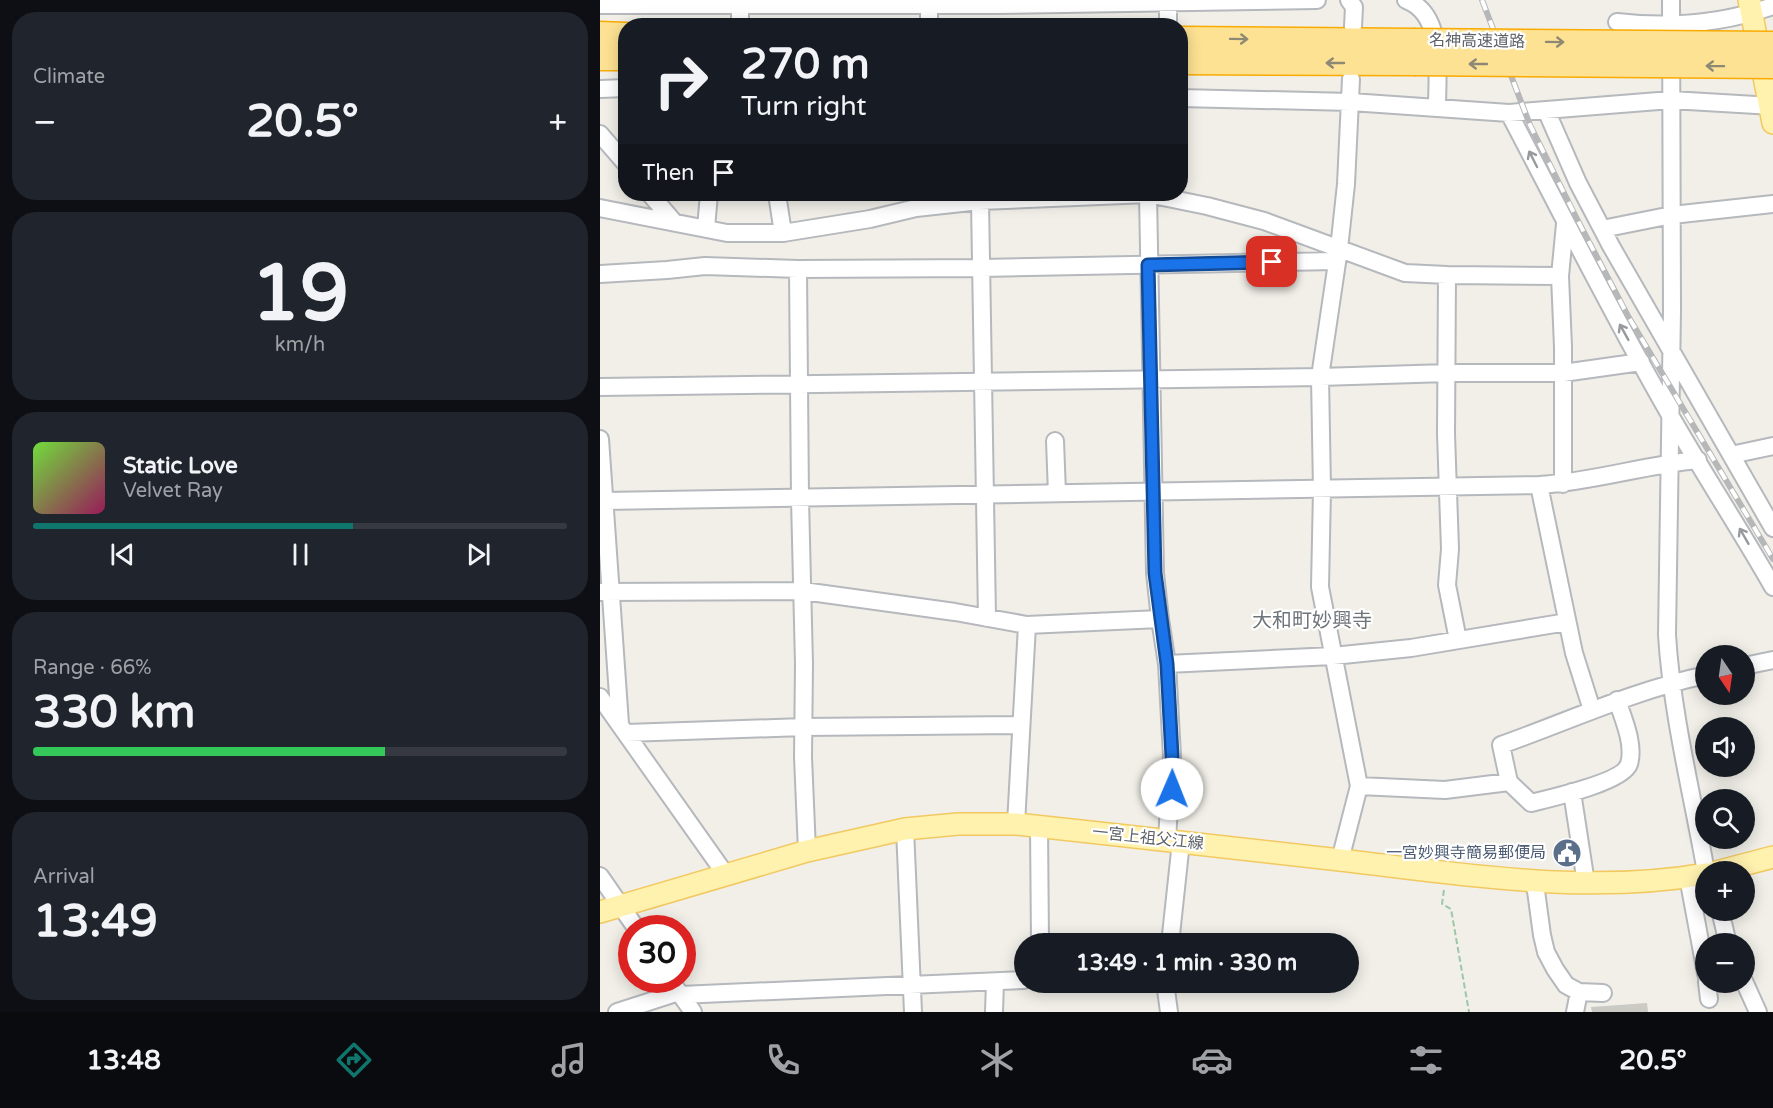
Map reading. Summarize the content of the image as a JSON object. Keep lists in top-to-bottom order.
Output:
{
  "streets": {
    "highway": ["名神高速道路"],
    "main road": ["一宮上祖父江線"]
  },
  "districts": ["大和町妙興寺"],
  "places": {
    "public building": ["一宮妙興寺簡易郵便局"]
  },
  "north": "bottom",
  "page": {
    "tile": [
      "Climate",
      ["19", "km/h"],
      ["Range · 66%", "330 km"],
      ["Arrival", "13:49"]
    ],
    "turn": ["270 m", "Turn right"],
    "heat": ["−", "20.5°", "+"],
    "then": "Then",
    "song": ["Static Love", "Velvet Ray"],
    "map_buttons": ["+", "−"],
    "limit": "30",
    "trip": "13:49 · 1 min · 330 m",
    "tabs": ["13:48", "20.5°"]
  }
}
